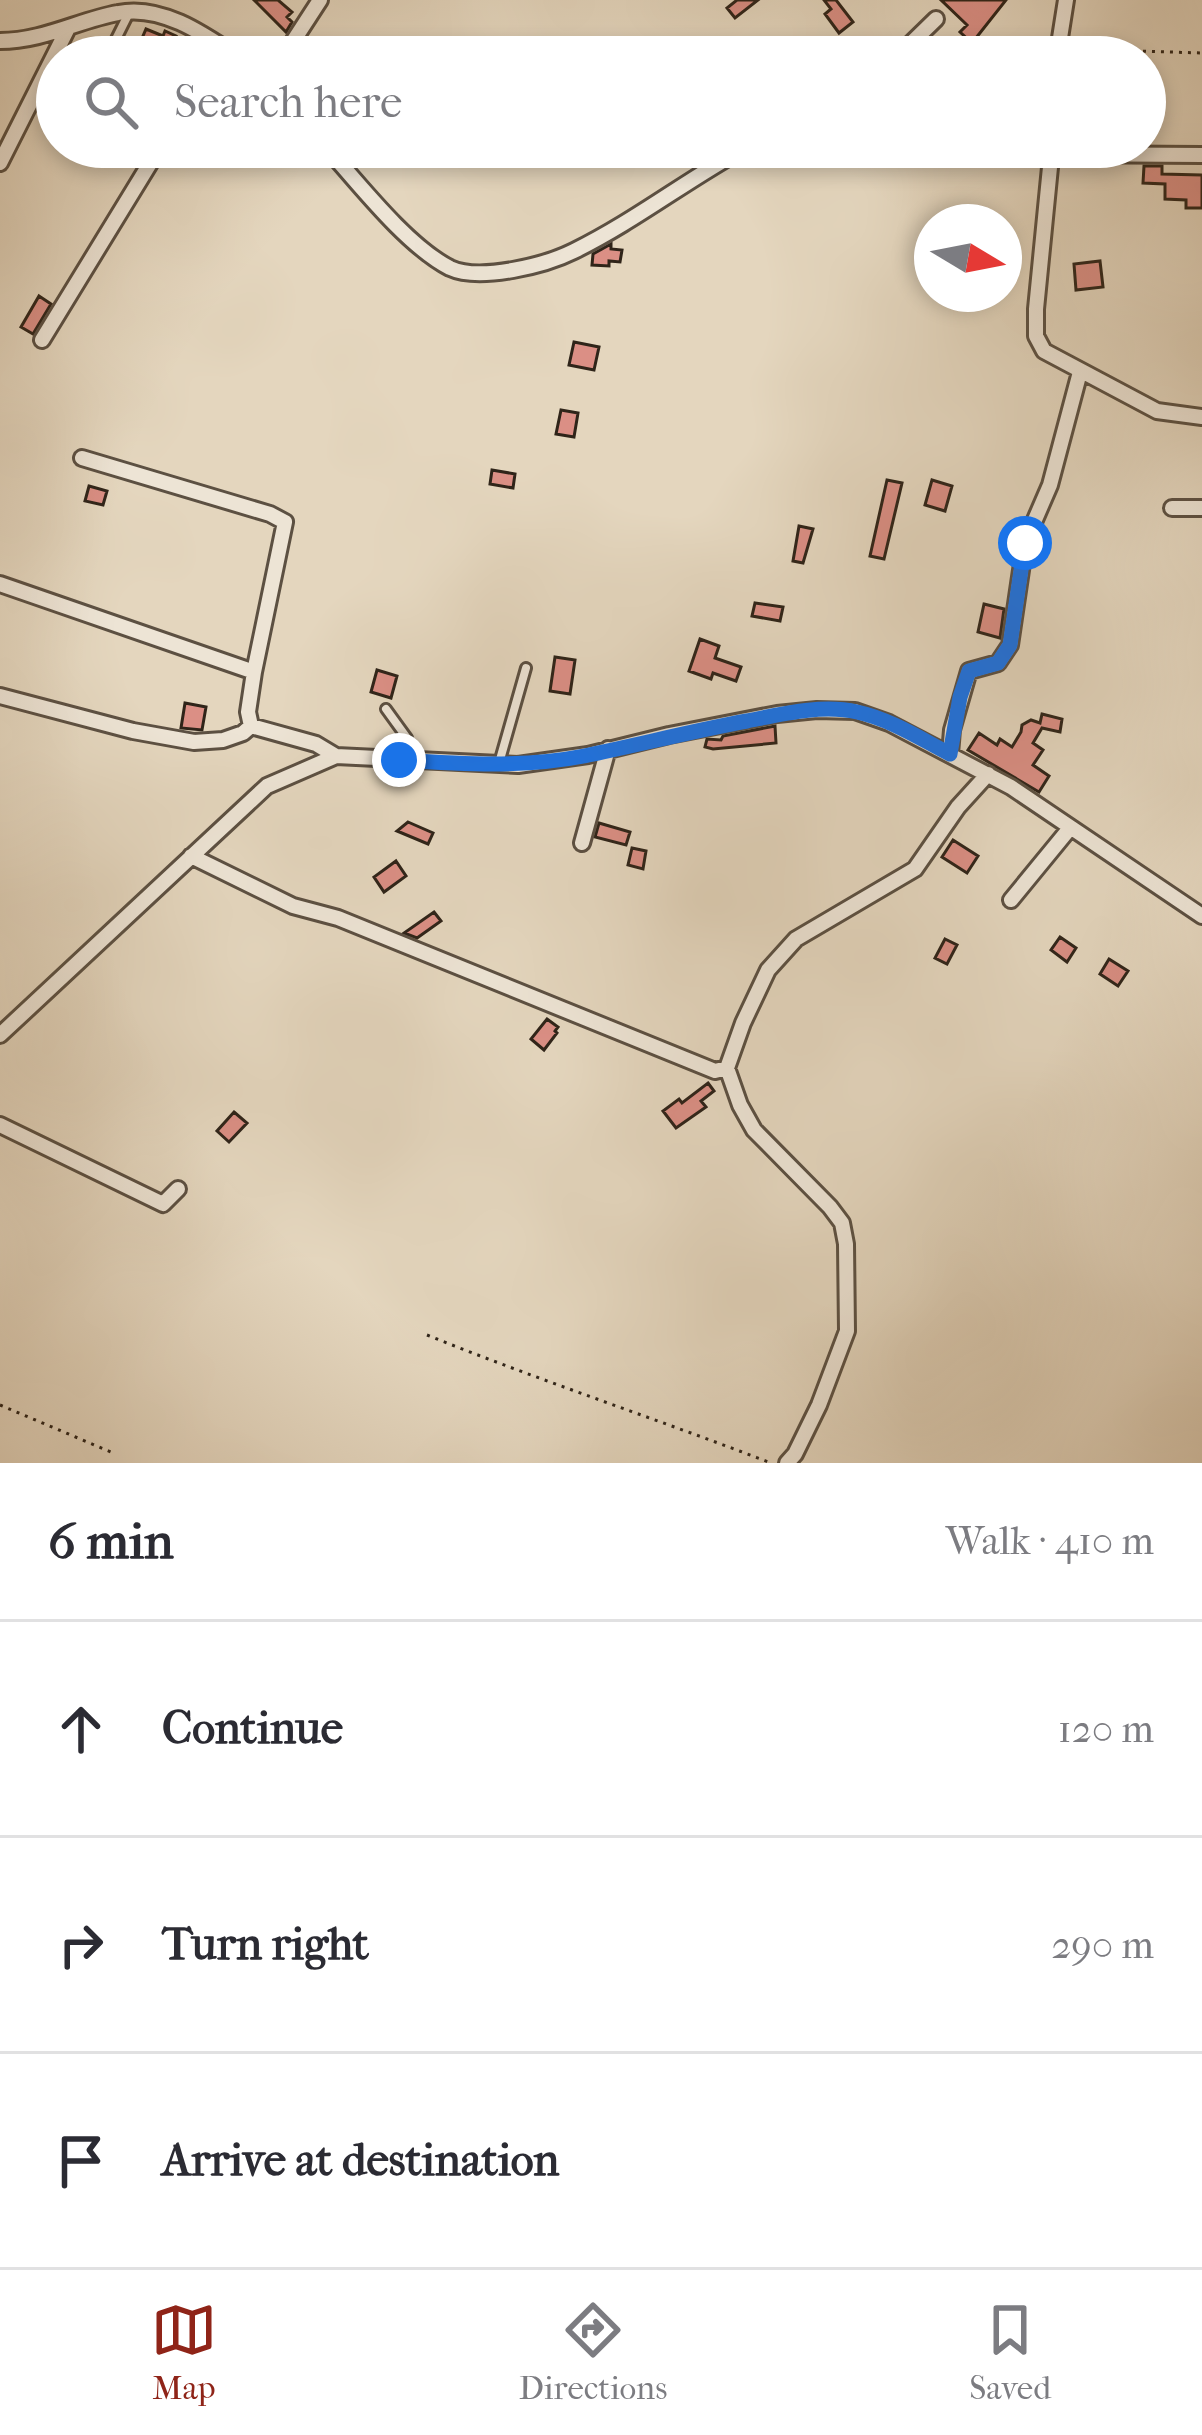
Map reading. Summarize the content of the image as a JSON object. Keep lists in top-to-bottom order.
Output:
{
  "north": "right",
  "page": {
    "search": "Search here",
    "heading": ["6 min", "Walk · 410 m"],
    "list": [
      ["Continue", "120 m"],
      ["Turn right", "290 m"],
      "Arrive at destination"
    ],
    "nav": ["Map", "Directions", "Saved"]
  }
}
